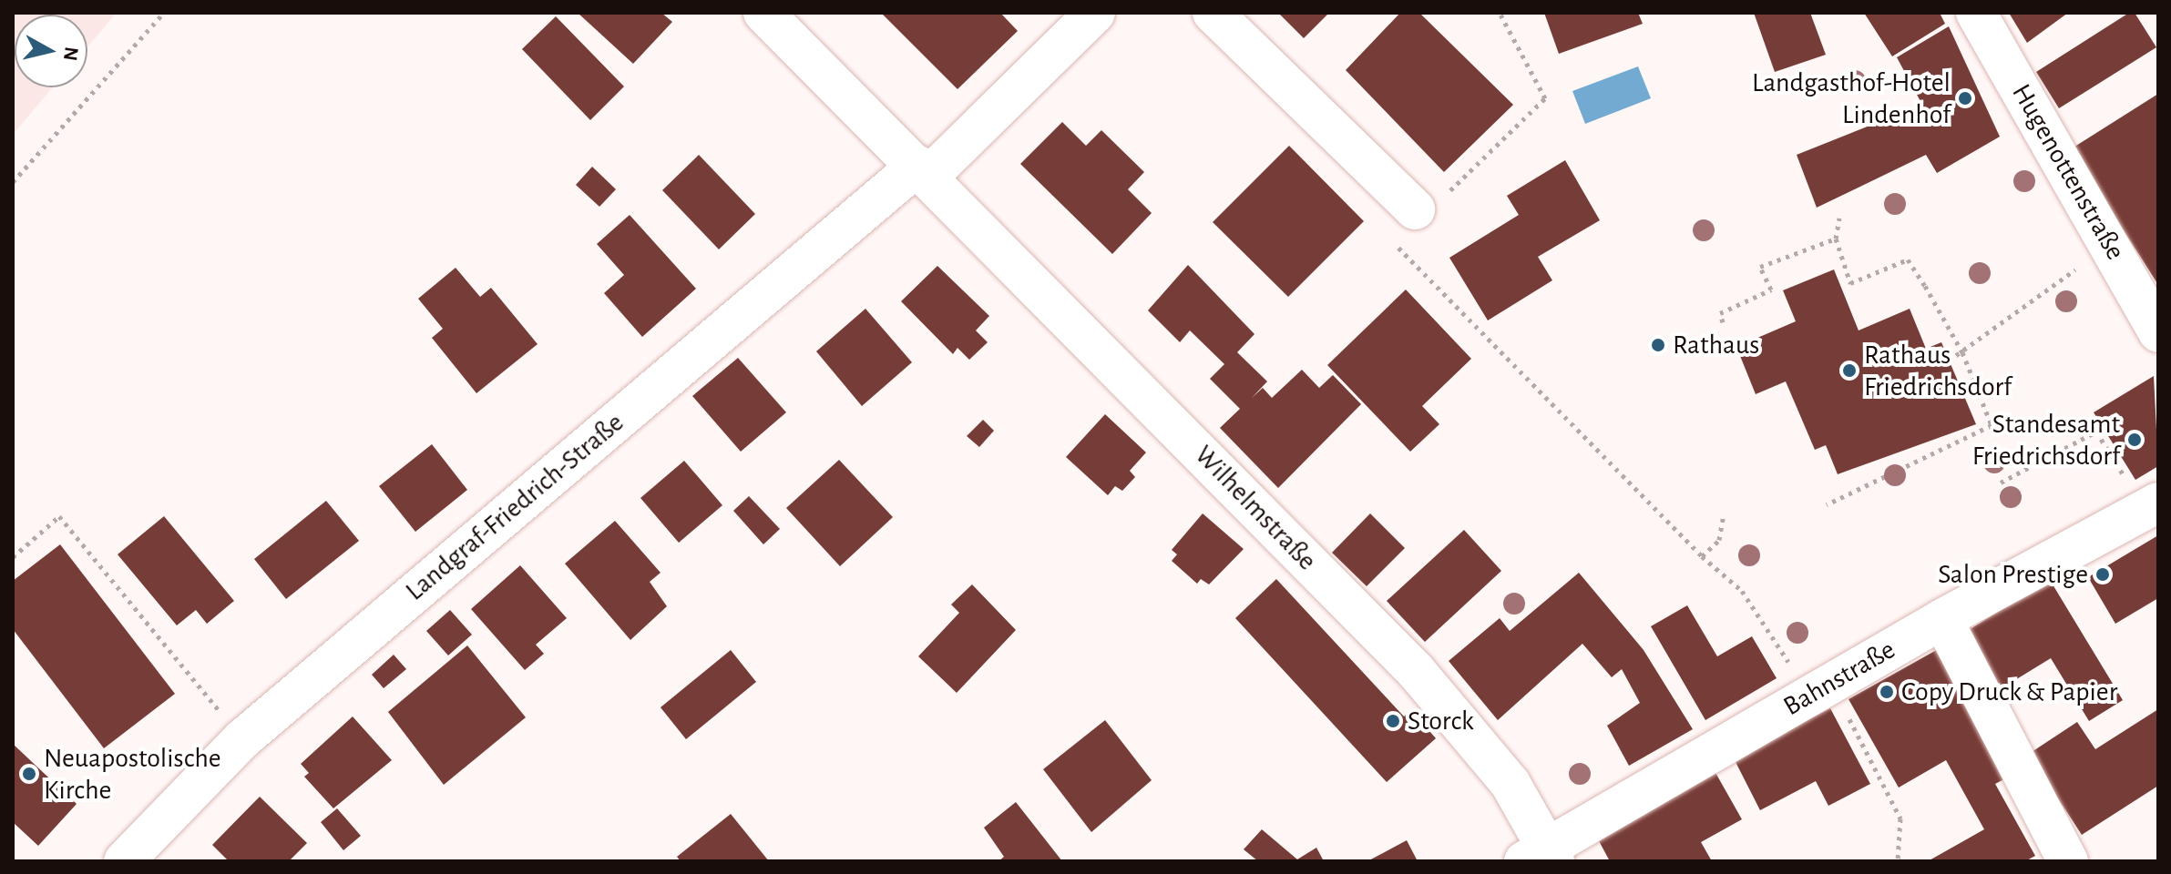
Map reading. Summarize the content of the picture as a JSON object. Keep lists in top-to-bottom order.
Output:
{
  "streets": {
    "street": [
      "Hugenottenstraße",
      "Landgraf-Friedrich-Straße",
      "Wilhelmstraße",
      "Bahnstraße"
    ]
  },
  "crossings": [
    ["Landgraf-Friedrich-Straße", "Wilhelmstraße"],
    ["Wilhelmstraße", "Bahnstraße"]
  ],
  "places": [
    "Landgasthof-Hotel Lindenhof",
    "Rathaus",
    "Rathaus Friedrichsdorf",
    "Standesamt Friedrichsdorf",
    "Salon Prestige",
    "Copy Druck & Papier",
    "Storck",
    "Neuapostolische Kirche"
  ],
  "north": "right"
}
